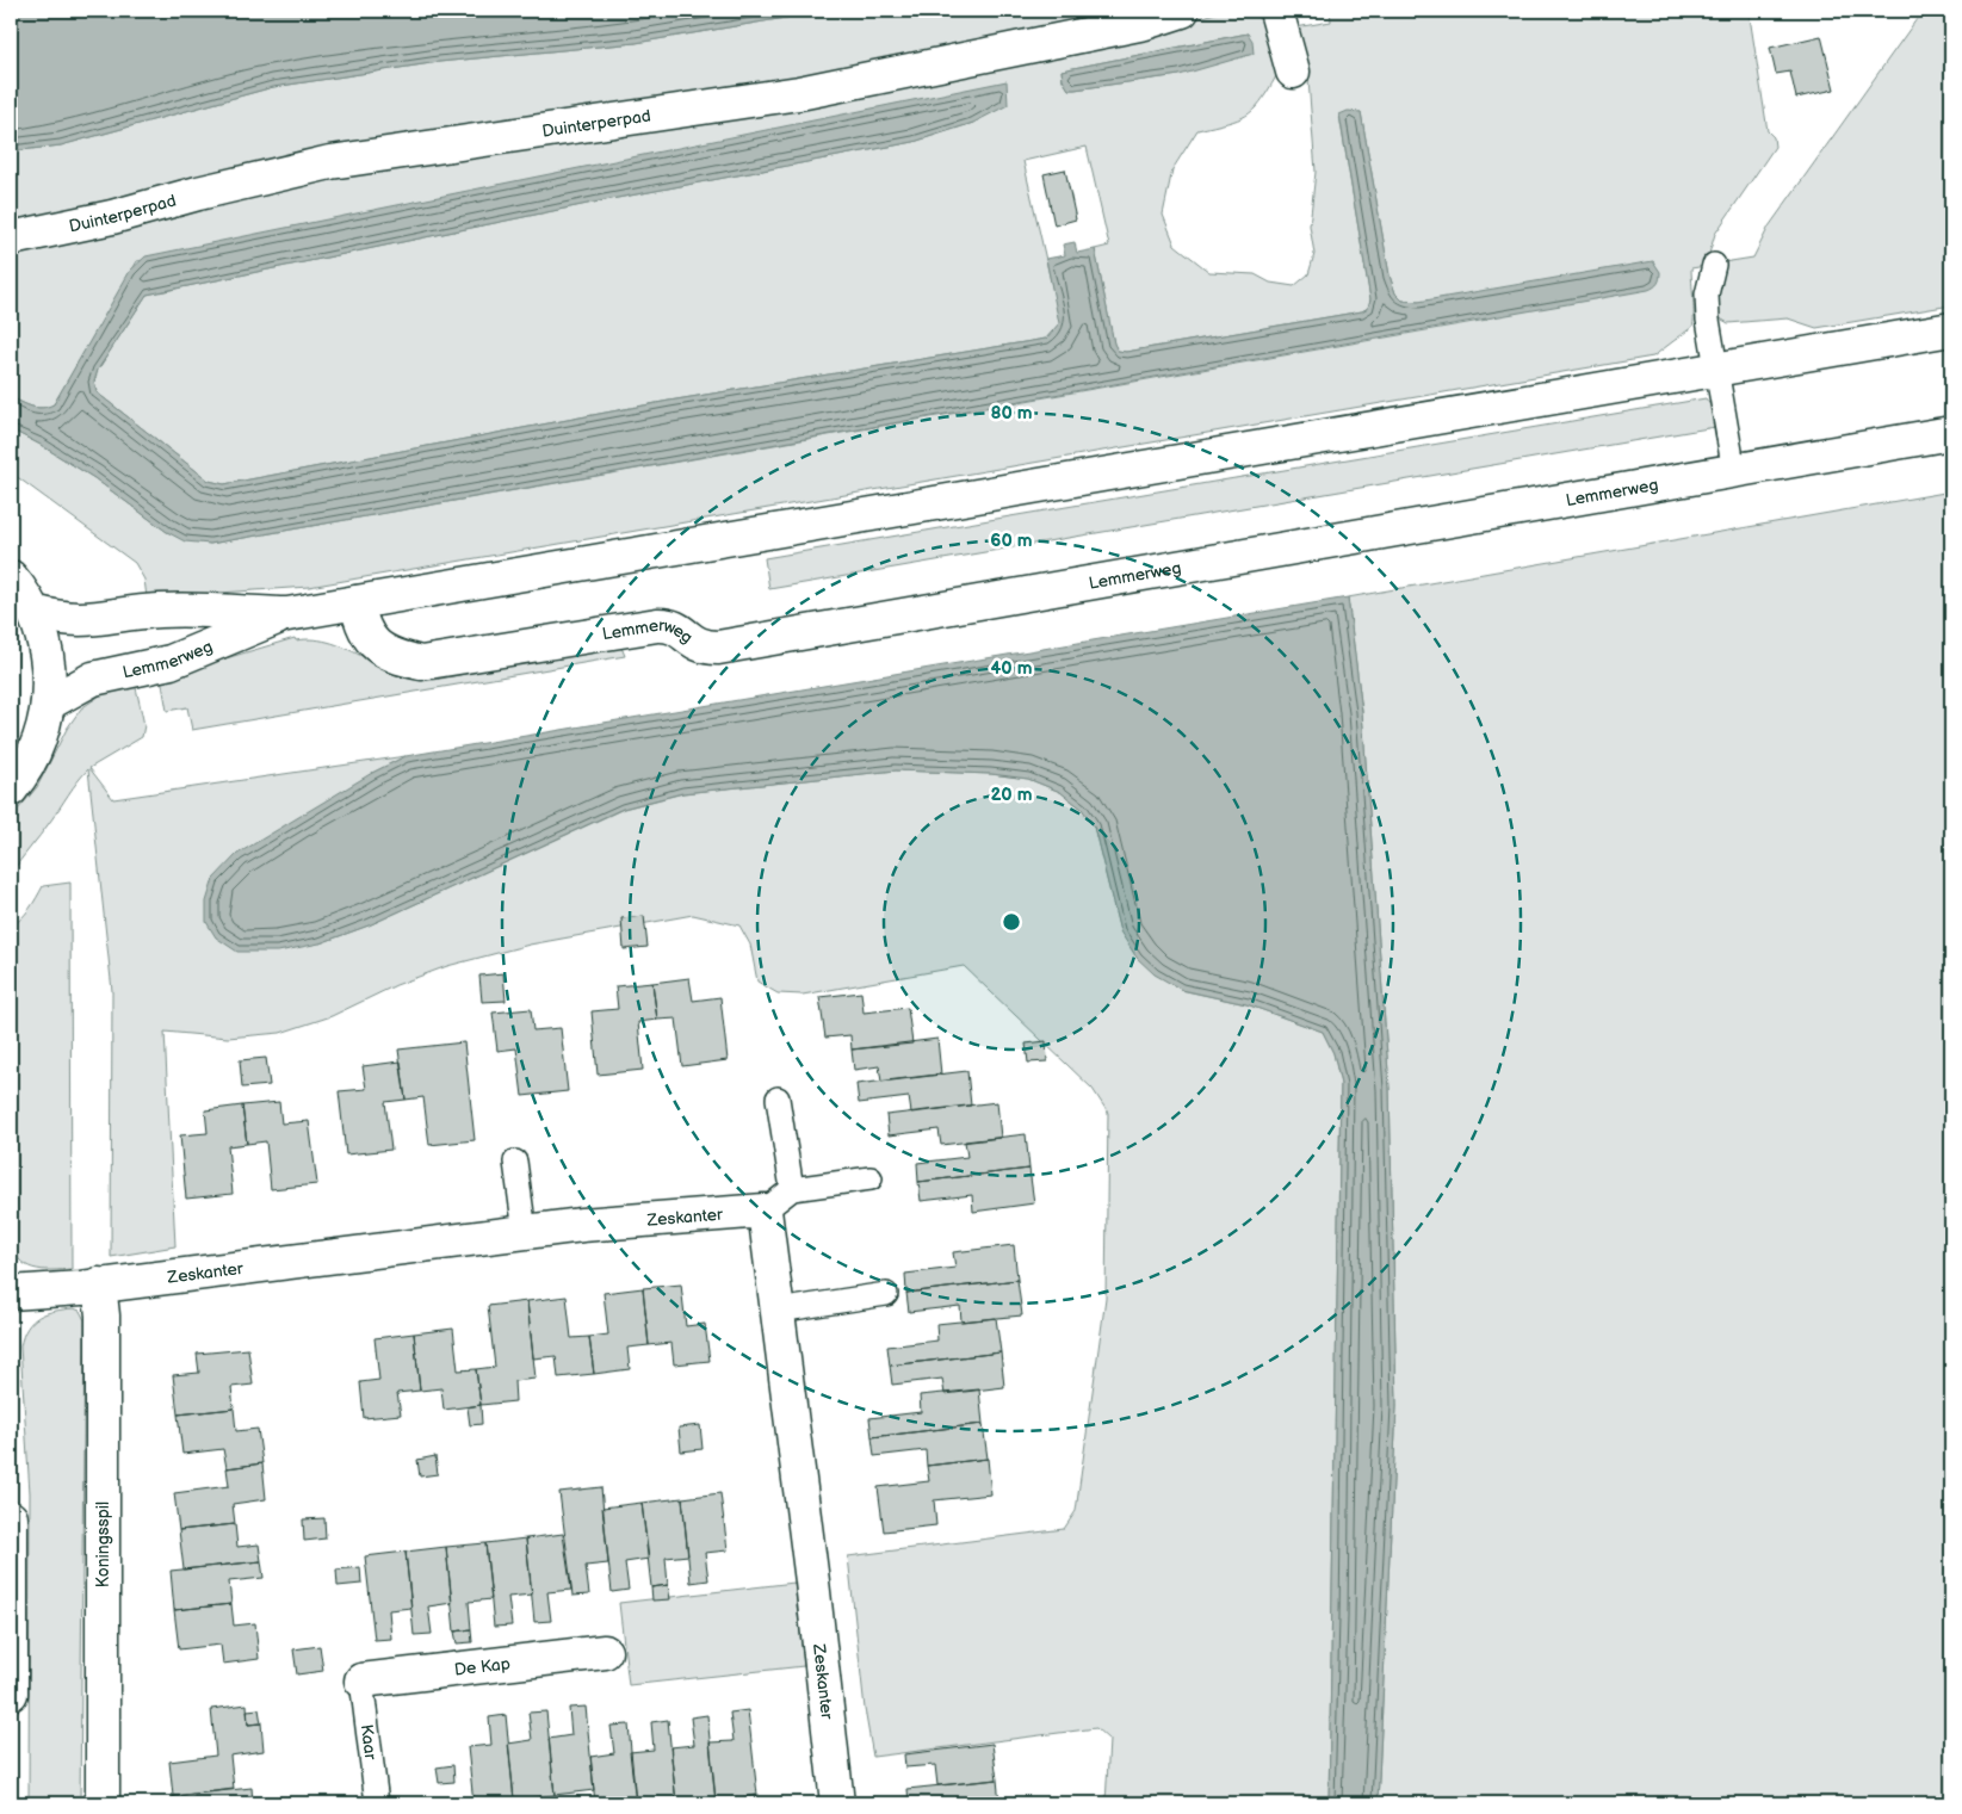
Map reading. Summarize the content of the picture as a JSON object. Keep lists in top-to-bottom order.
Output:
{
  "streets": {
    "street": [
      "Duinterperpad",
      "Lemmerweg",
      "Zeskanter",
      "Koningsspil",
      "De Kap"
    ],
    "lane": ["Kaar"]
  },
  "crossings": [
    ["Zeskanter", "Koningsspil"],
    ["De Kap", "Kaar"]
  ],
  "rings": [
    "80 m",
    "60 m",
    "40 m",
    "20 m"
  ]
}
